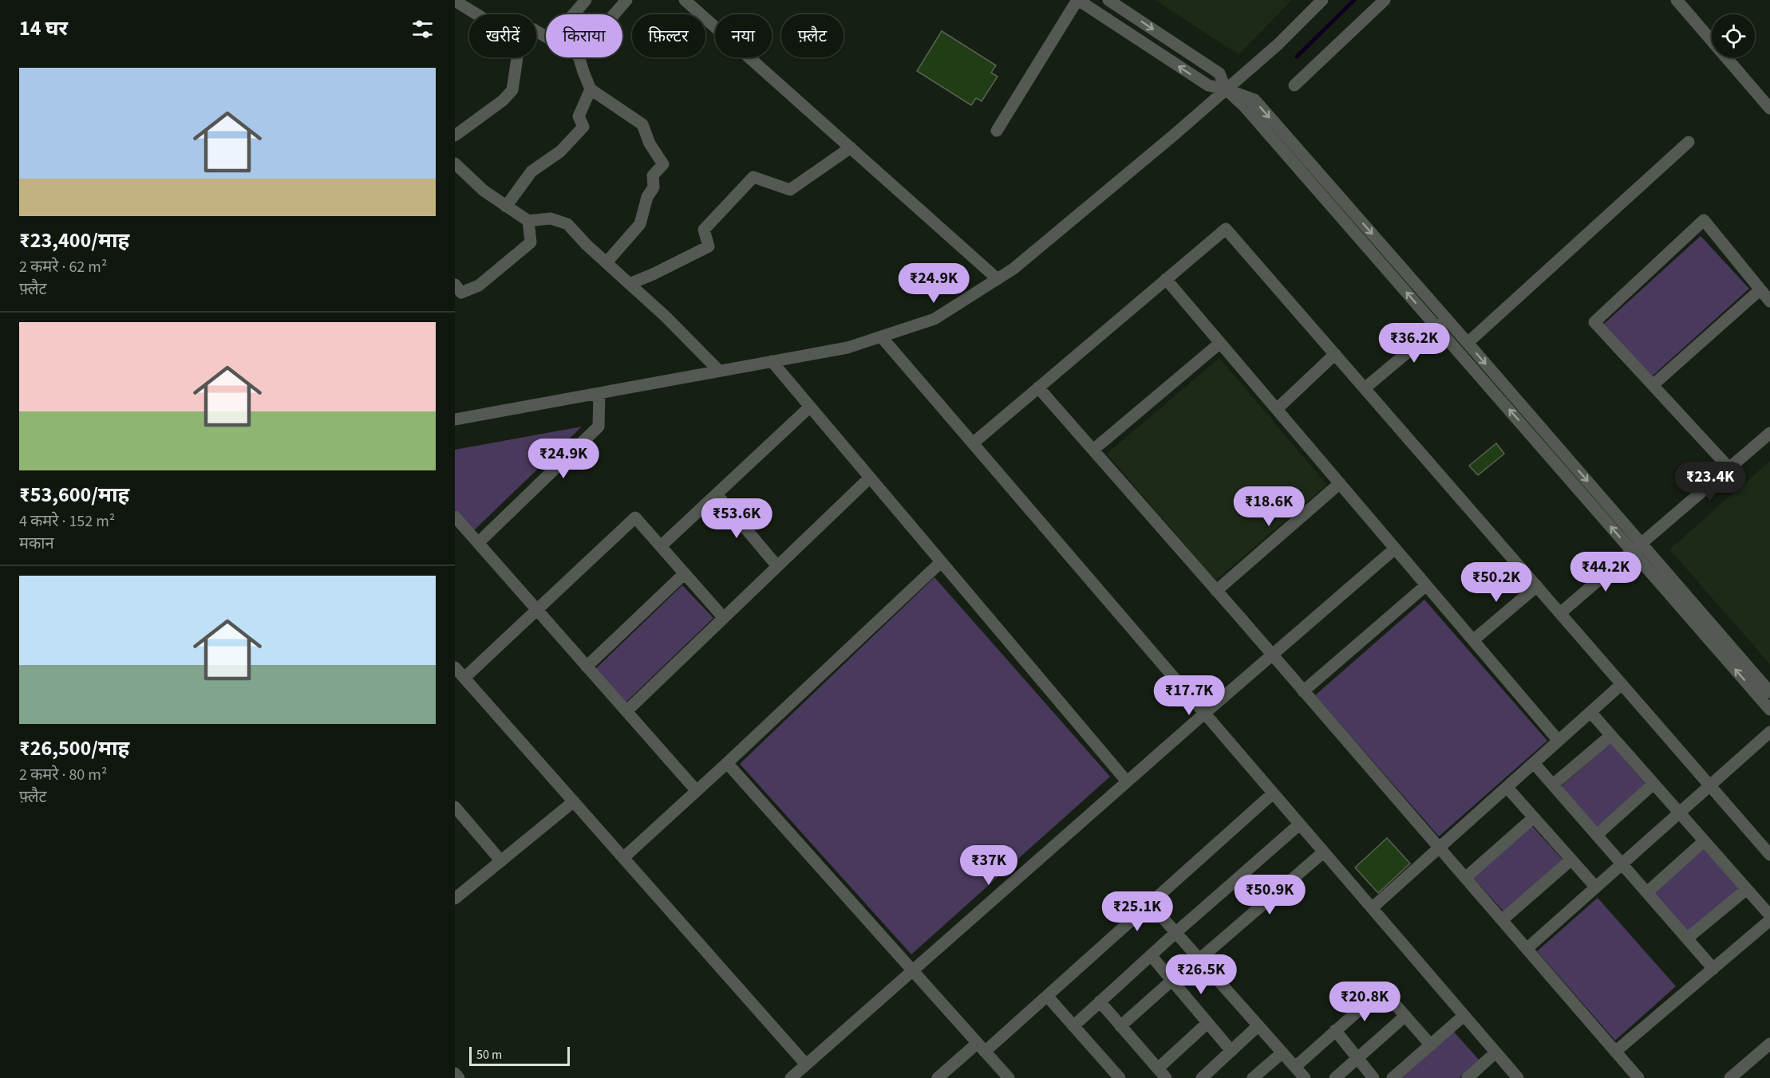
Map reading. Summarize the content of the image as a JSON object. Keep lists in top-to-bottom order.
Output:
{
  "scale_bar": "50 m",
  "page": {
    "heading": "14 घर",
    "chip": [
      "खरीदें",
      "किराया",
      "फ़िल्टर",
      "नया",
      "फ़्लैट"
    ],
    "list": [
      {
        "name": "₹23,400/माह",
        "note": "2 कमरे · 62 m² · फ़्लैट"
      },
      {
        "name": "₹53,600/माह",
        "note": "4 कमरे · 152 m² · मकान"
      },
      {
        "name": "₹26,500/माह",
        "note": "2 कमरे · 80 m² · फ़्लैट"
      }
    ],
    "price": [
      "₹24.9K",
      "₹36.2K",
      "₹24.9K",
      "₹23.4K",
      "₹18.6K",
      "₹53.6K",
      "₹44.2K",
      "₹50.2K",
      "₹17.7K",
      "₹37K",
      "₹50.9K",
      "₹25.1K",
      "₹26.5K",
      "₹20.8K"
    ],
    "scale": "50 m"
  }
}
